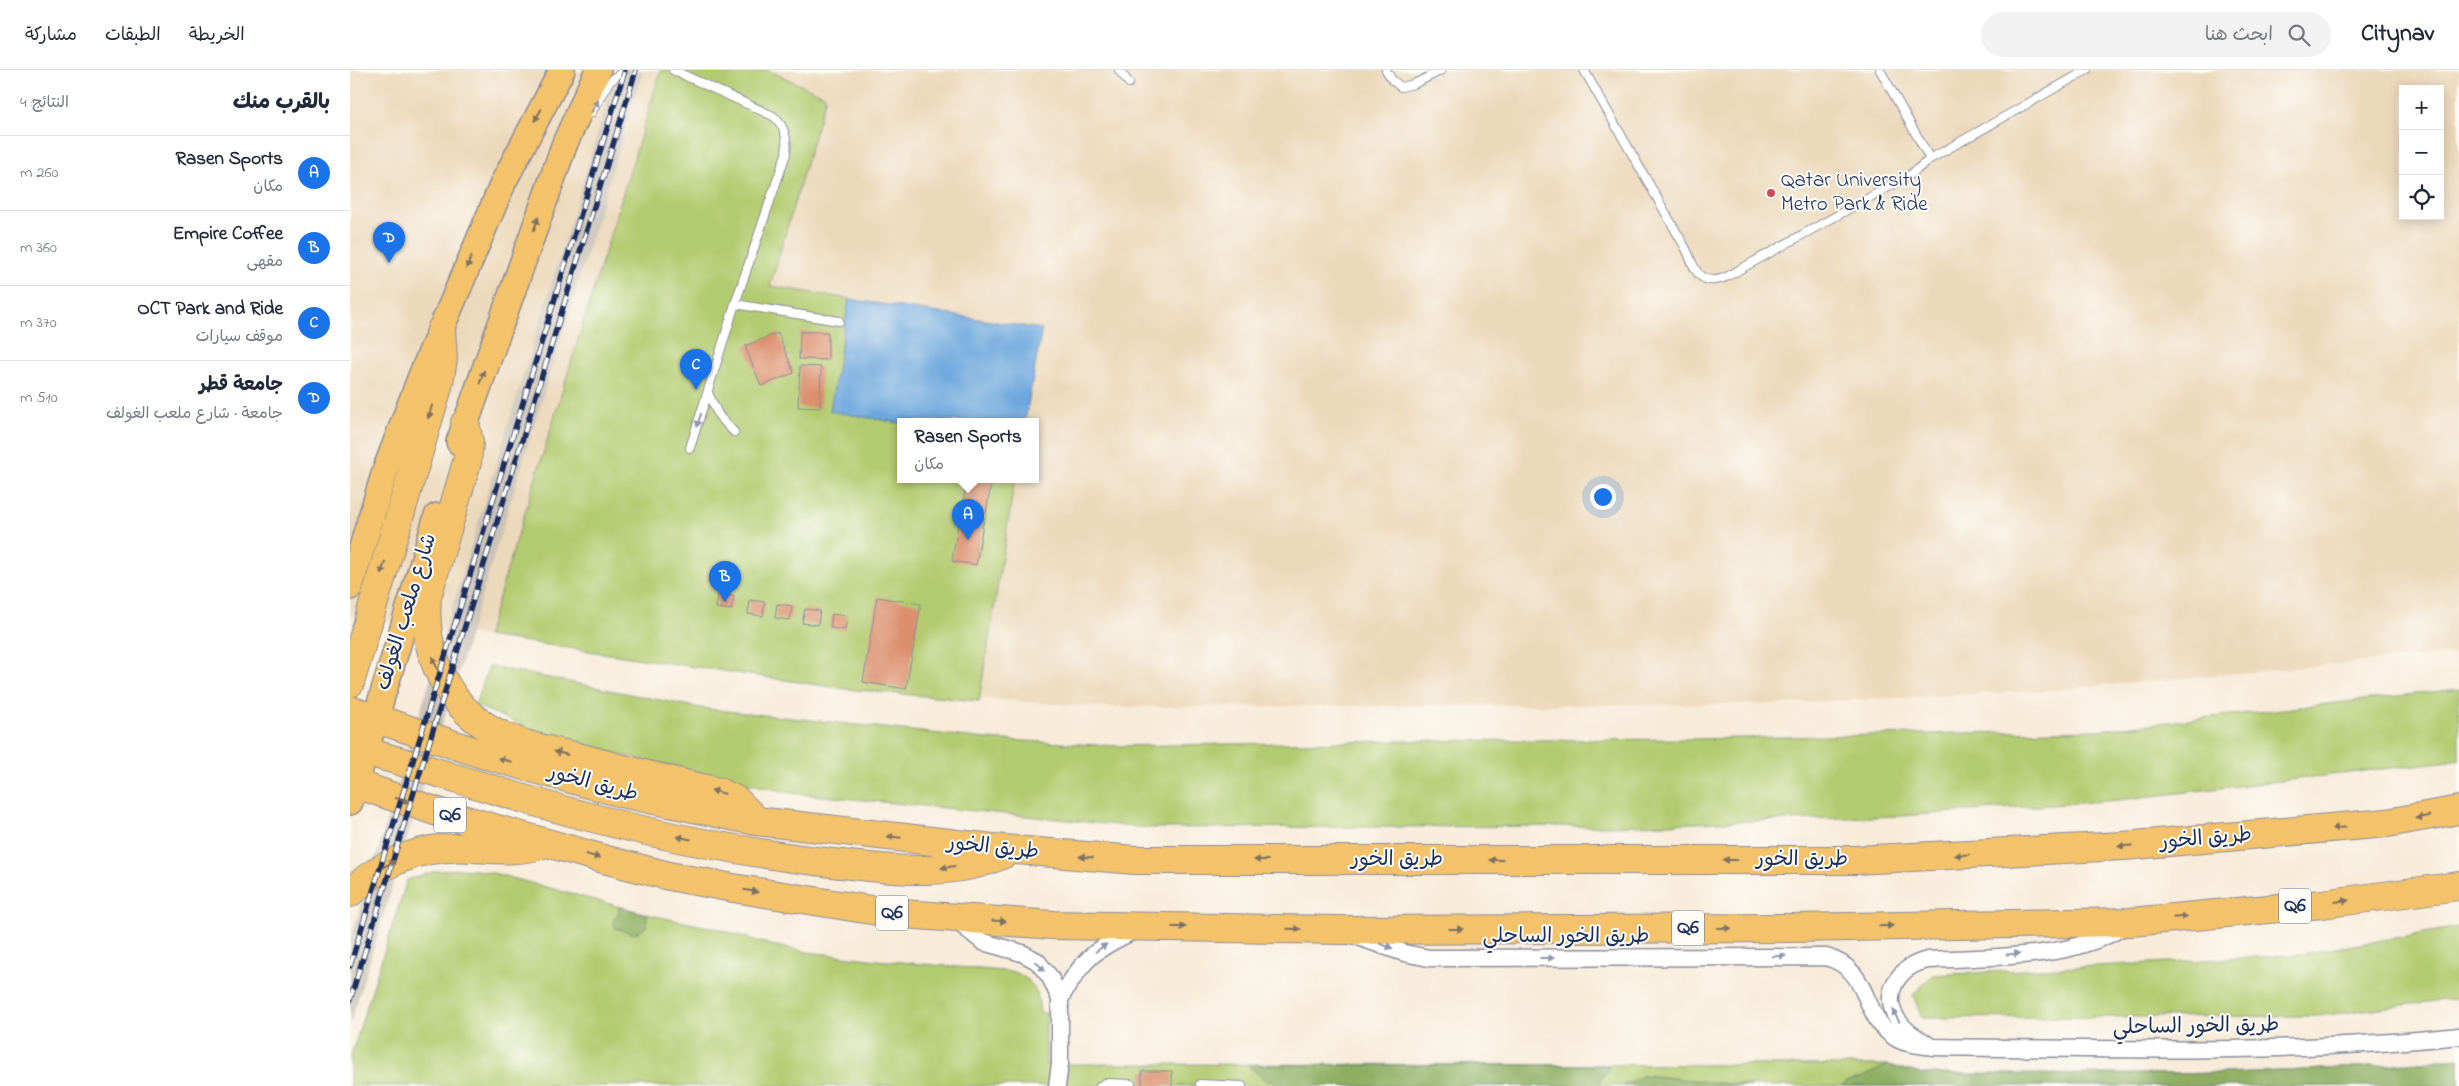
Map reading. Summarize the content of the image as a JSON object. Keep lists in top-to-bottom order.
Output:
{
  "streets": {
    "highway": ["طريق الخور", "Q6"],
    "main road": ["شارع ملعب الغولف"],
    "street": ["طريق الخور الساحلي"]
  },
  "crossings": [
    ["شارع ملعب الغولف", "طريق الخور"],
    ["شارع ملعب الغولف", "Q6"],
    ["Q6", "طريق الخور الساحلي"]
  ],
  "one_way": ["طريق الخور الساحلي"],
  "places": ["Qatar University Metro Park & Ride"],
  "page": {
    "header": "Citynav",
    "search": "ابحث هنا",
    "nav": ["الخريطة", "الطبقات", "مشاركة"],
    "heading": ["بالقرب منك", "النتائج: 4"],
    "map_buttons": ["+", "−"],
    "list": [
      {
        "mark": "A",
        "name": "Rasen Sports",
        "note": "مكان",
        "value": "260 m"
      },
      {
        "mark": "B",
        "name": "Empire Coffee",
        "note": "مقهى",
        "value": "360 m"
      },
      {
        "mark": "C",
        "name": "OCT Park and Ride",
        "note": "موقف سيارات",
        "value": "370 m"
      },
      {
        "mark": "D",
        "name": "جامعة قطر",
        "note": "جامعة · شارع ملعب الغولف",
        "value": "510 m"
      }
    ],
    "pins": [
      "D",
      "C",
      "A",
      "B"
    ],
    "popup": ["Rasen Sports", "مكان"]
  }
}
